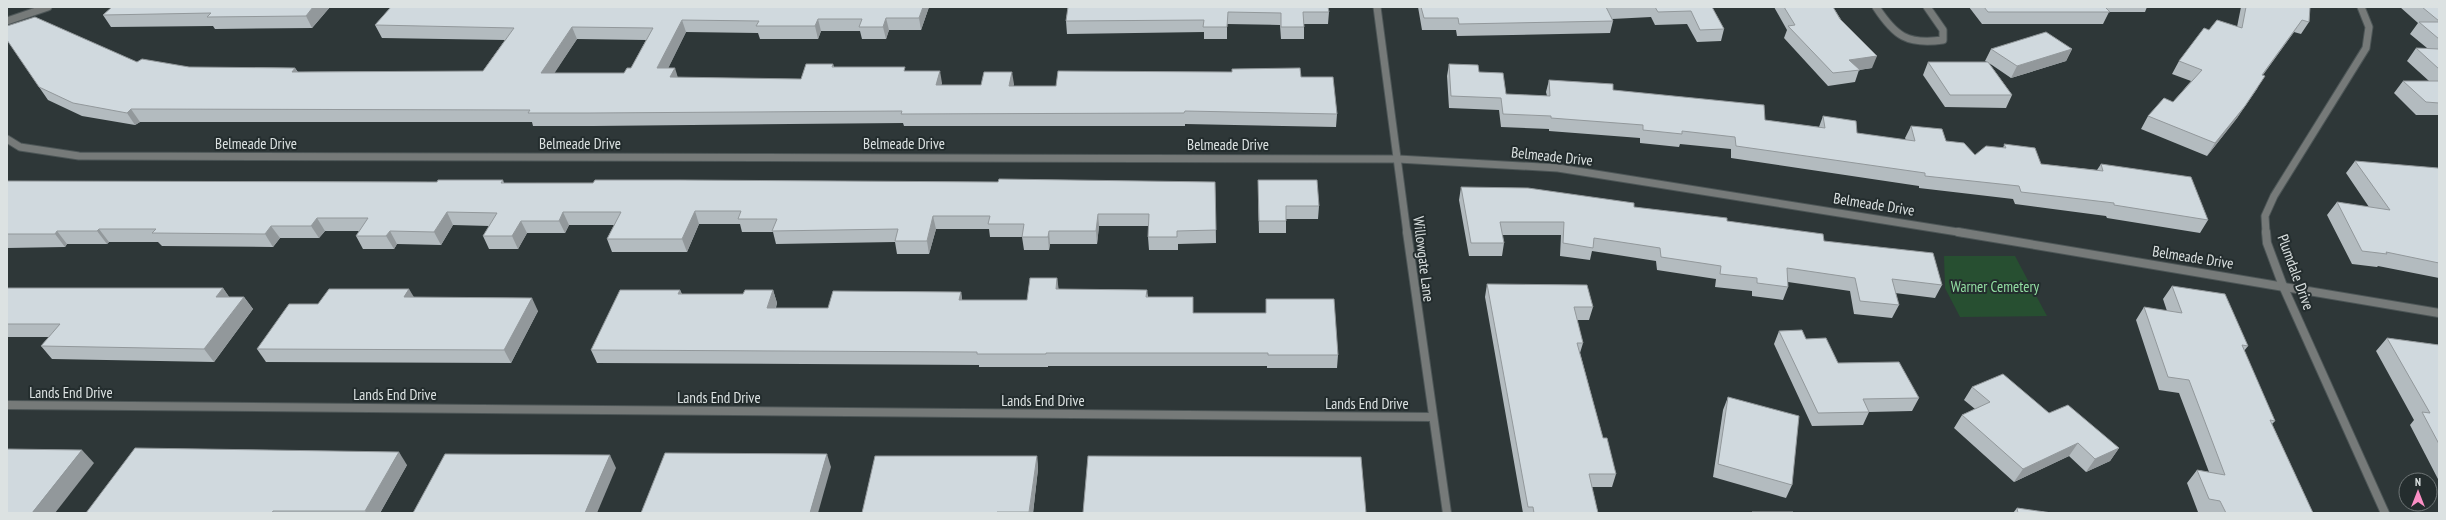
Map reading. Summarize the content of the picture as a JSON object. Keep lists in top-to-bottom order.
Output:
{
  "streets": {
    "street": [
      "Belmeade Drive",
      "Willowgate Lane",
      "Plumdale Drive",
      "Lands End Drive"
    ]
  },
  "crossings": [
    ["Belmeade Drive", "Willowgate Lane"],
    ["Belmeade Drive", "Plumdale Drive"],
    ["Willowgate Lane", "Lands End Drive"]
  ],
  "parks": ["Warner Cemetery"],
  "north": "top"
}
